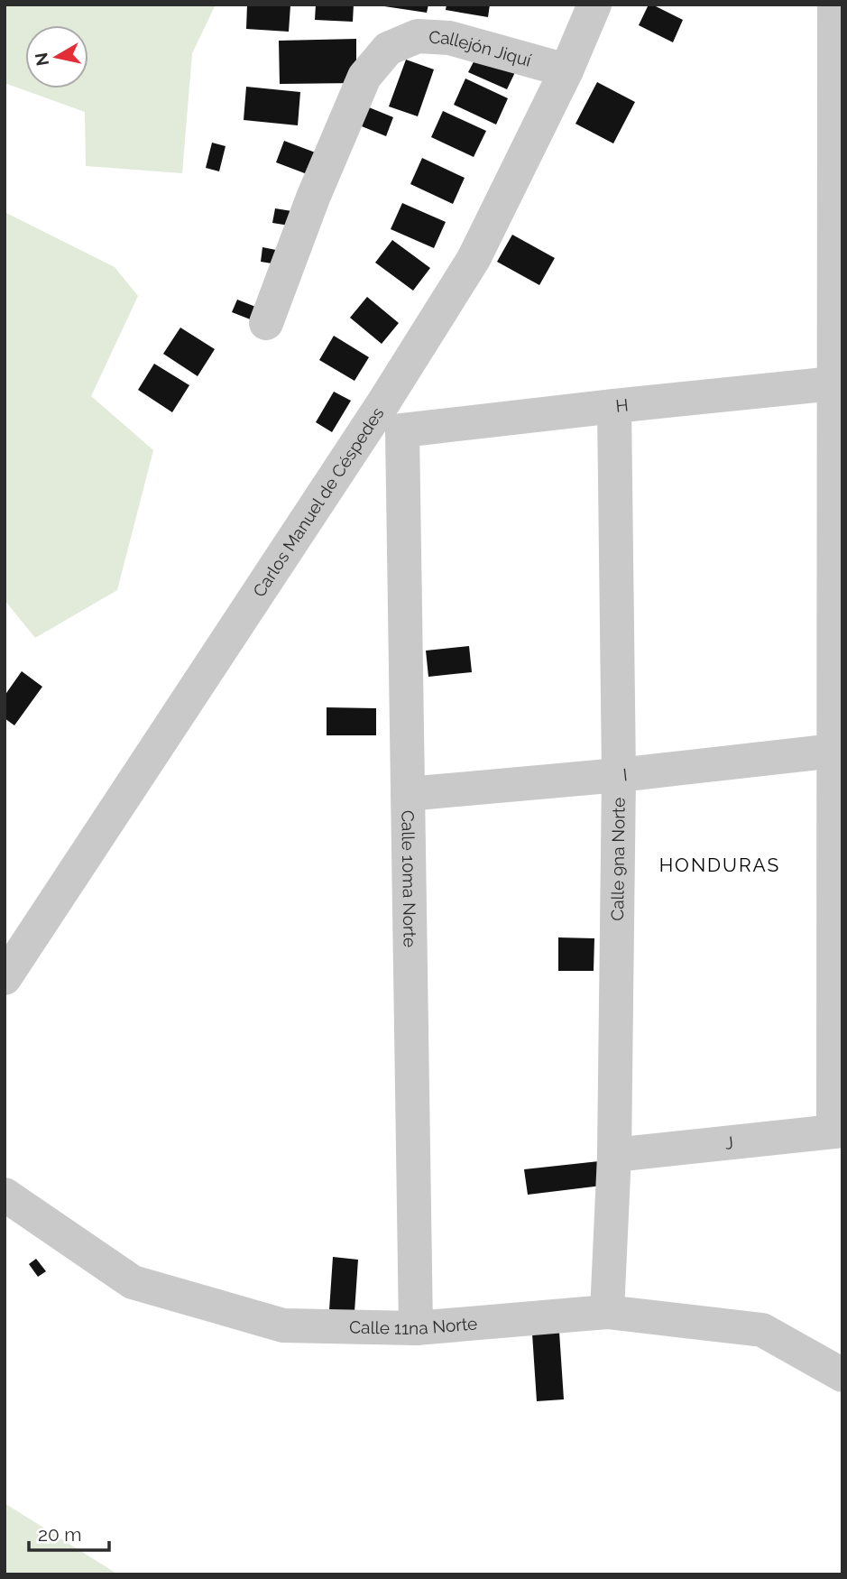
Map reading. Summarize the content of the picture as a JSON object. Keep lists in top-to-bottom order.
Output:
{
  "streets": {
    "street": [
      "Callejón Jiquí",
      "H",
      "Carlos Manuel de Céspedes",
      "I",
      "Calle 9na Norte",
      "Calle 10ma Norte",
      "J",
      "Calle 11na Norte"
    ]
  },
  "crossings": [
    ["Callejón Jiquí", "Carlos Manuel de Céspedes"],
    ["H", "Carlos Manuel de Céspedes"],
    ["H", "Calle 9na Norte"],
    ["H", "Calle 10ma Norte"],
    ["Carlos Manuel de Céspedes", "Calle 10ma Norte"],
    ["I", "Calle 9na Norte"],
    ["I", "Calle 10ma Norte"],
    ["Calle 9na Norte", "J"],
    ["Calle 9na Norte", "Calle 11na Norte"],
    ["Calle 10ma Norte", "Calle 11na Norte"]
  ],
  "districts": ["HONDURAS"],
  "scale_bar": "20 m",
  "north": "left"
}
